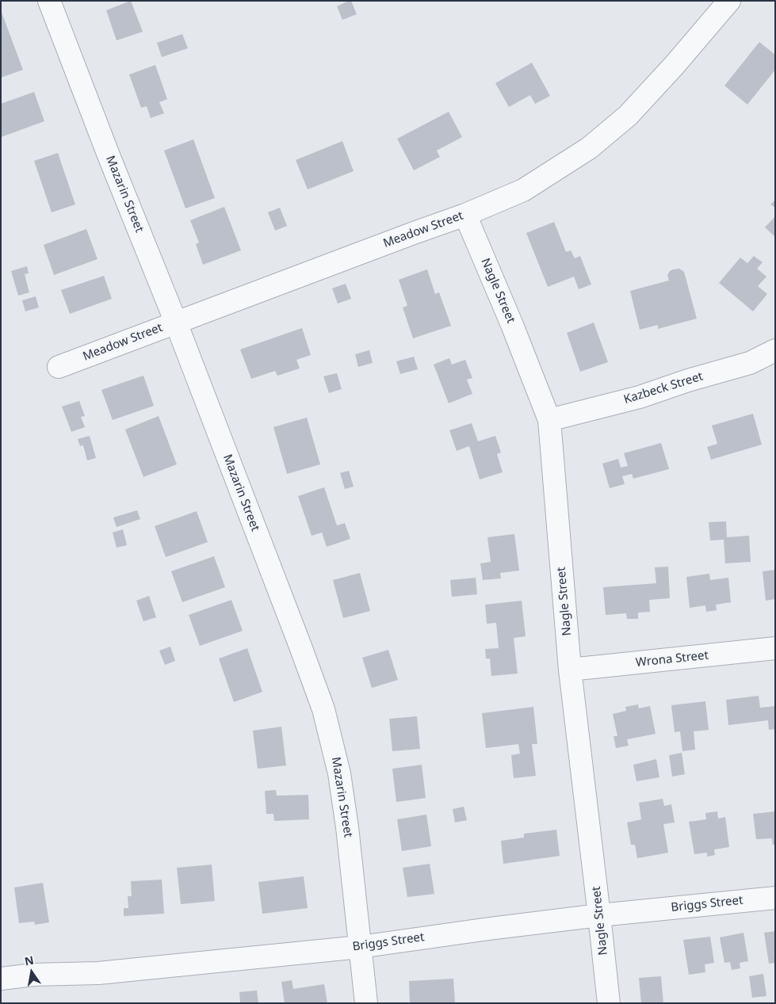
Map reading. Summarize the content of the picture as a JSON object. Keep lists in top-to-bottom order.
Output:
{
  "streets": {
    "street": [
      "Mazarin Street",
      "Meadow Street",
      "Nagle Street",
      "Kazbeck Street",
      "Wrona Street",
      "Briggs Street"
    ]
  },
  "crossings": [
    ["Mazarin Street", "Meadow Street"],
    ["Mazarin Street", "Briggs Street"],
    ["Meadow Street", "Nagle Street"],
    ["Nagle Street", "Kazbeck Street"],
    ["Nagle Street", "Wrona Street"],
    ["Nagle Street", "Briggs Street"]
  ],
  "north": "top"
}
